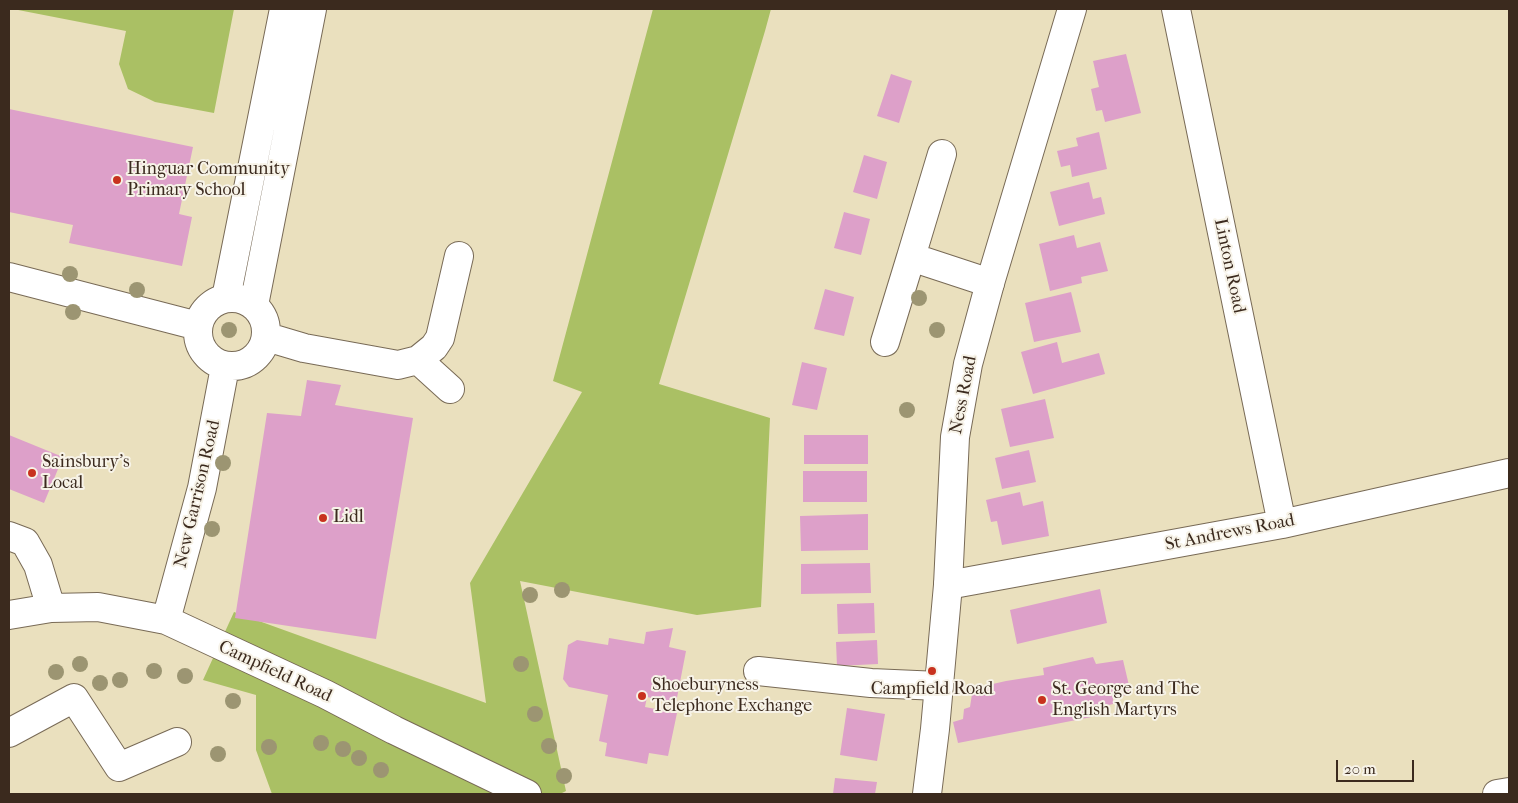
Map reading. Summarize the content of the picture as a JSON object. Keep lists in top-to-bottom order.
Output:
{
  "streets": {
    "street": [
      "Linton Road",
      "Ness Road",
      "New Garrison Road",
      "St Andrews Road",
      "Campfield Road"
    ]
  },
  "crossings": [
    ["Linton Road", "St Andrews Road"],
    ["Ness Road", "St Andrews Road"],
    ["New Garrison Road", "Campfield Road"]
  ],
  "places": [
    "Hinguar Community Primary School",
    "Sainsbury's Local",
    "Lidl",
    "Campfield Road",
    "Shoeburyness Telephone Exchange",
    "St. George and The English Martyrs"
  ],
  "scale_bar": "20 m"
}
